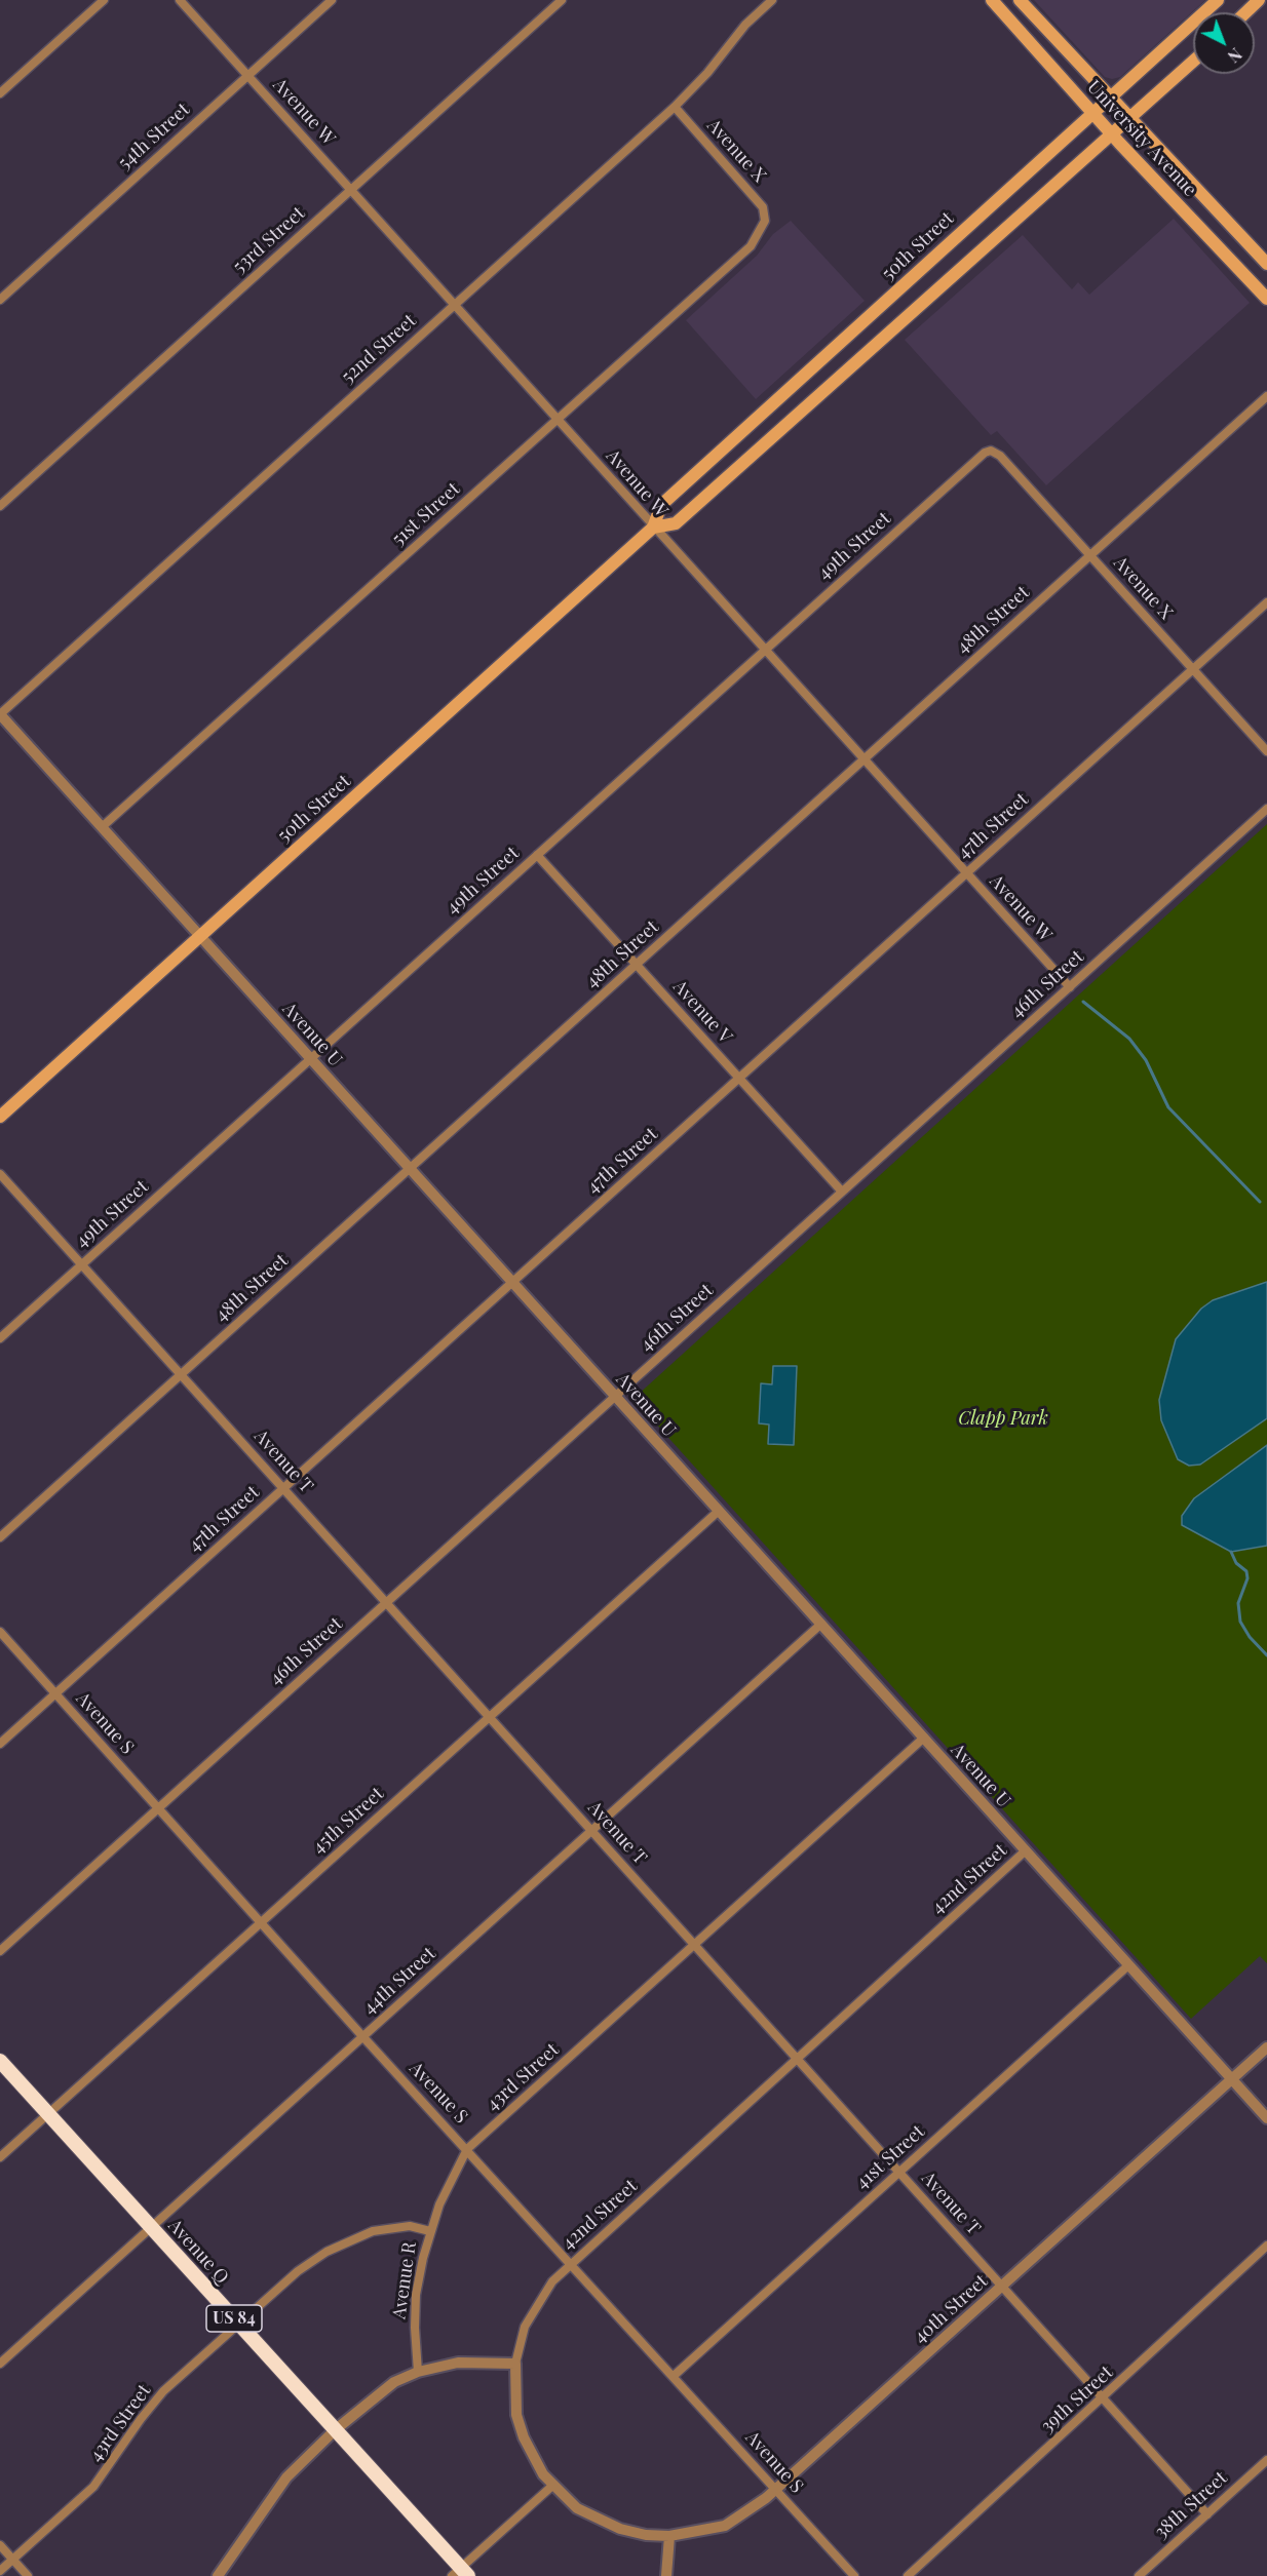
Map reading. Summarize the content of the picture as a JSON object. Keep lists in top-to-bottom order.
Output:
{
  "streets": {
    "highway": ["Avenue Q", "US 84"],
    "main road": ["University Avenue", "50th Street"],
    "street": [
      "Avenue W",
      "54th Street",
      "Avenue X",
      "53rd Street",
      "52nd Street",
      "51st Street",
      "49th Street",
      "48th Street",
      "47th Street",
      "46th Street",
      "Avenue V",
      "Avenue U",
      "Avenue T",
      "Avenue S",
      "45th Street",
      "42nd Street",
      "44th Street",
      "43rd Street",
      "41st Street",
      "Avenue R",
      "40th Street",
      "39th Street",
      "38th Street"
    ]
  },
  "crossings": [
    ["Avenue W", "54th Street"],
    ["Avenue W", "53rd Street"],
    ["Avenue W", "50th Street"],
    ["Avenue W", "52nd Street"],
    ["Avenue W", "51st Street"],
    ["Avenue W", "49th Street"],
    ["Avenue W", "48th Street"],
    ["Avenue W", "47th Street"],
    ["Avenue W", "46th Street"],
    ["University Avenue", "50th Street"],
    ["Avenue X", "52nd Street"],
    ["Avenue X", "51st Street"],
    ["Avenue X", "49th Street"],
    ["Avenue X", "48th Street"],
    ["Avenue X", "47th Street"],
    ["50th Street", "Avenue U"],
    ["52nd Street", "Avenue U"],
    ["51st Street", "Avenue U"],
    ["49th Street", "Avenue V"],
    ["49th Street", "Avenue U"],
    ["49th Street", "Avenue T"],
    ["48th Street", "Avenue V"],
    ["48th Street", "Avenue U"],
    ["48th Street", "Avenue T"],
    ["47th Street", "Avenue V"],
    ["47th Street", "Avenue U"],
    ["47th Street", "Avenue T"],
    ["47th Street", "Avenue S"],
    ["46th Street", "Avenue V"],
    ["46th Street", "Avenue U"],
    ["46th Street", "Avenue T"],
    ["46th Street", "Avenue S"],
    ["Avenue U", "45th Street"],
    ["Avenue U", "42nd Street"],
    ["Avenue U", "44th Street"],
    ["Avenue U", "43rd Street"],
    ["Avenue U", "41st Street"],
    ["Avenue U", "40th Street"],
    ["Avenue T", "45th Street"],
    ["Avenue T", "42nd Street"],
    ["Avenue T", "44th Street"],
    ["Avenue T", "43rd Street"],
    ["Avenue T", "41st Street"],
    ["Avenue T", "40th Street"],
    ["Avenue T", "39th Street"],
    ["Avenue T", "38th Street"],
    ["Avenue S", "45th Street"],
    ["Avenue S", "42nd Street"],
    ["Avenue S", "44th Street"],
    ["Avenue S", "43rd Street"],
    ["Avenue S", "41st Street"],
    ["Avenue S", "40th Street"],
    ["45th Street", "Avenue Q"],
    ["44th Street", "Avenue Q"],
    ["43rd Street", "Avenue Q"],
    ["43rd Street", "Avenue R"]
  ],
  "parks": ["Clapp Park"],
  "north": "bottom right"
}
